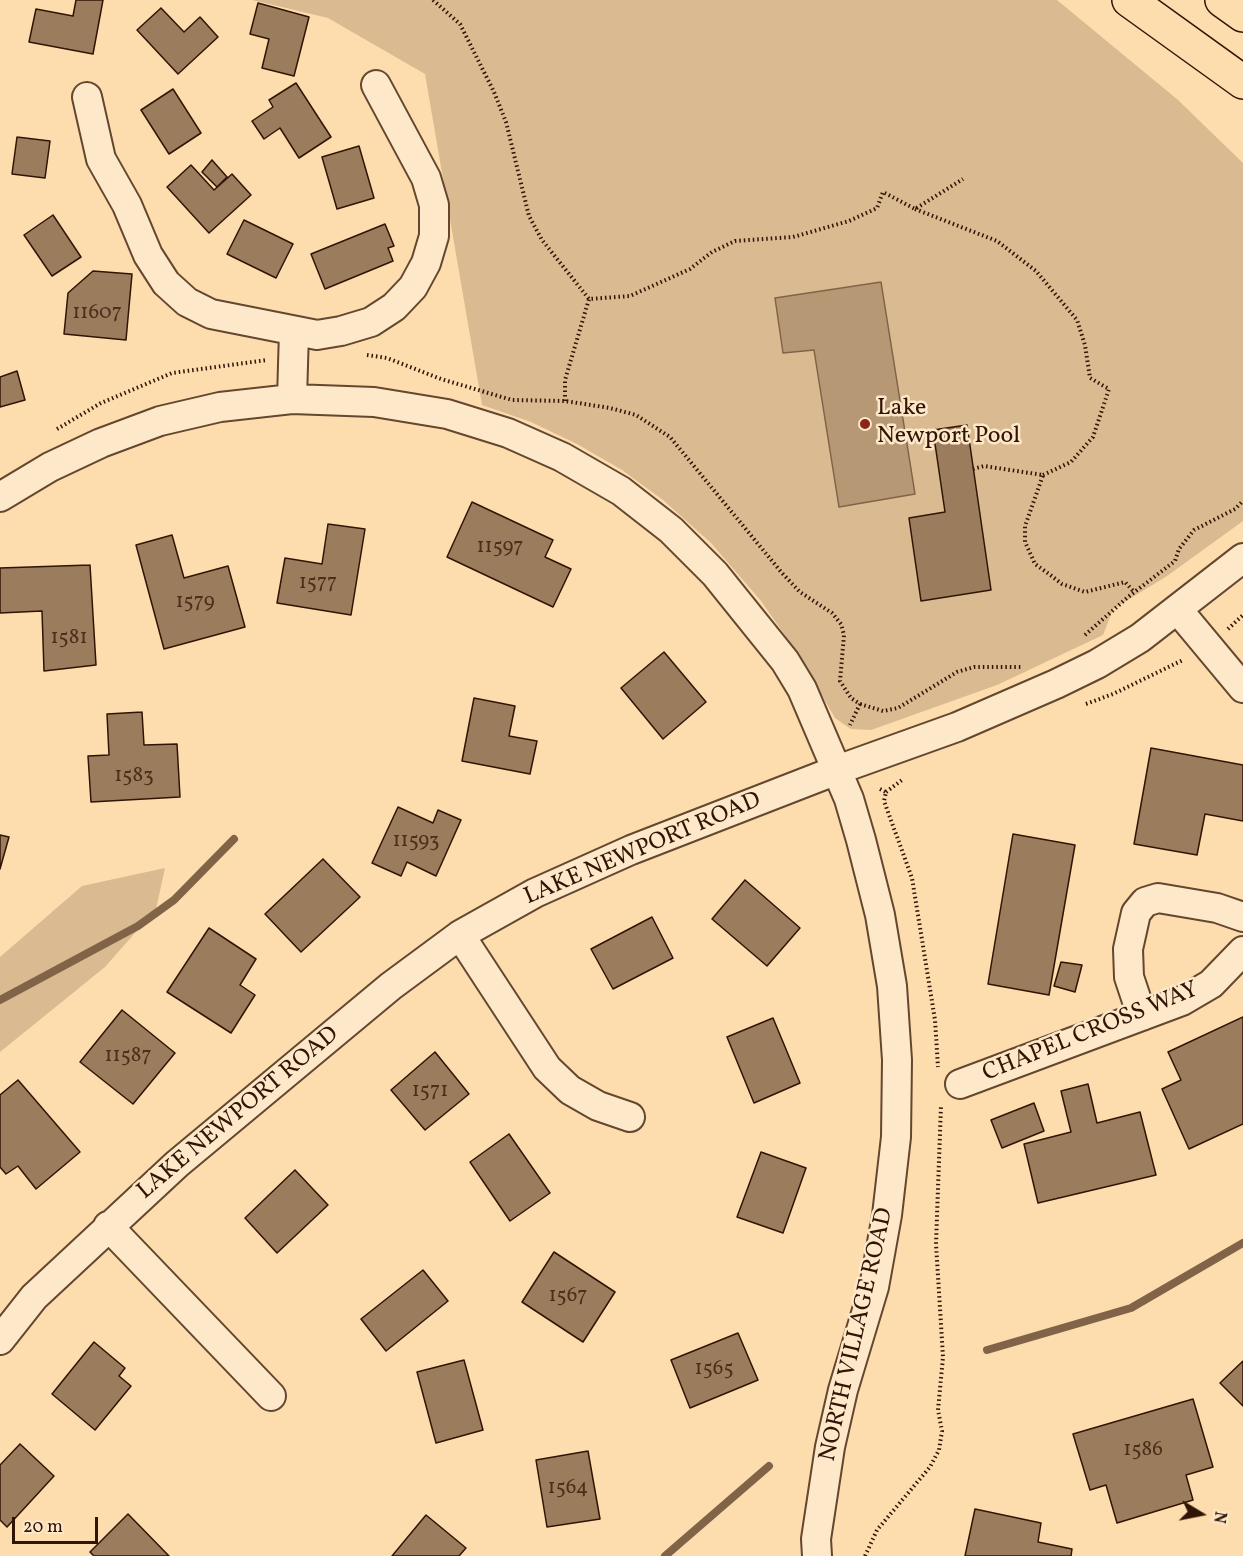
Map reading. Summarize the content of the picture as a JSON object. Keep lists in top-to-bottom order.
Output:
{
  "streets": {
    "street": ["LAKE NEWPORT ROAD", "CHAPEL CROSS WAY", "NORTH VILLAGE ROAD"]
  },
  "crossings": [
    ["LAKE NEWPORT ROAD", "NORTH VILLAGE ROAD"]
  ],
  "places": ["Lake Newport Pool"],
  "house_numbers": [
    "11607",
    "11597",
    "1577",
    "1579",
    "1581",
    "1583",
    "11593",
    "11587",
    "1571",
    "1567",
    "1565",
    "1586",
    "1564"
  ],
  "scale_bar": "20 m",
  "north": "right"
}
